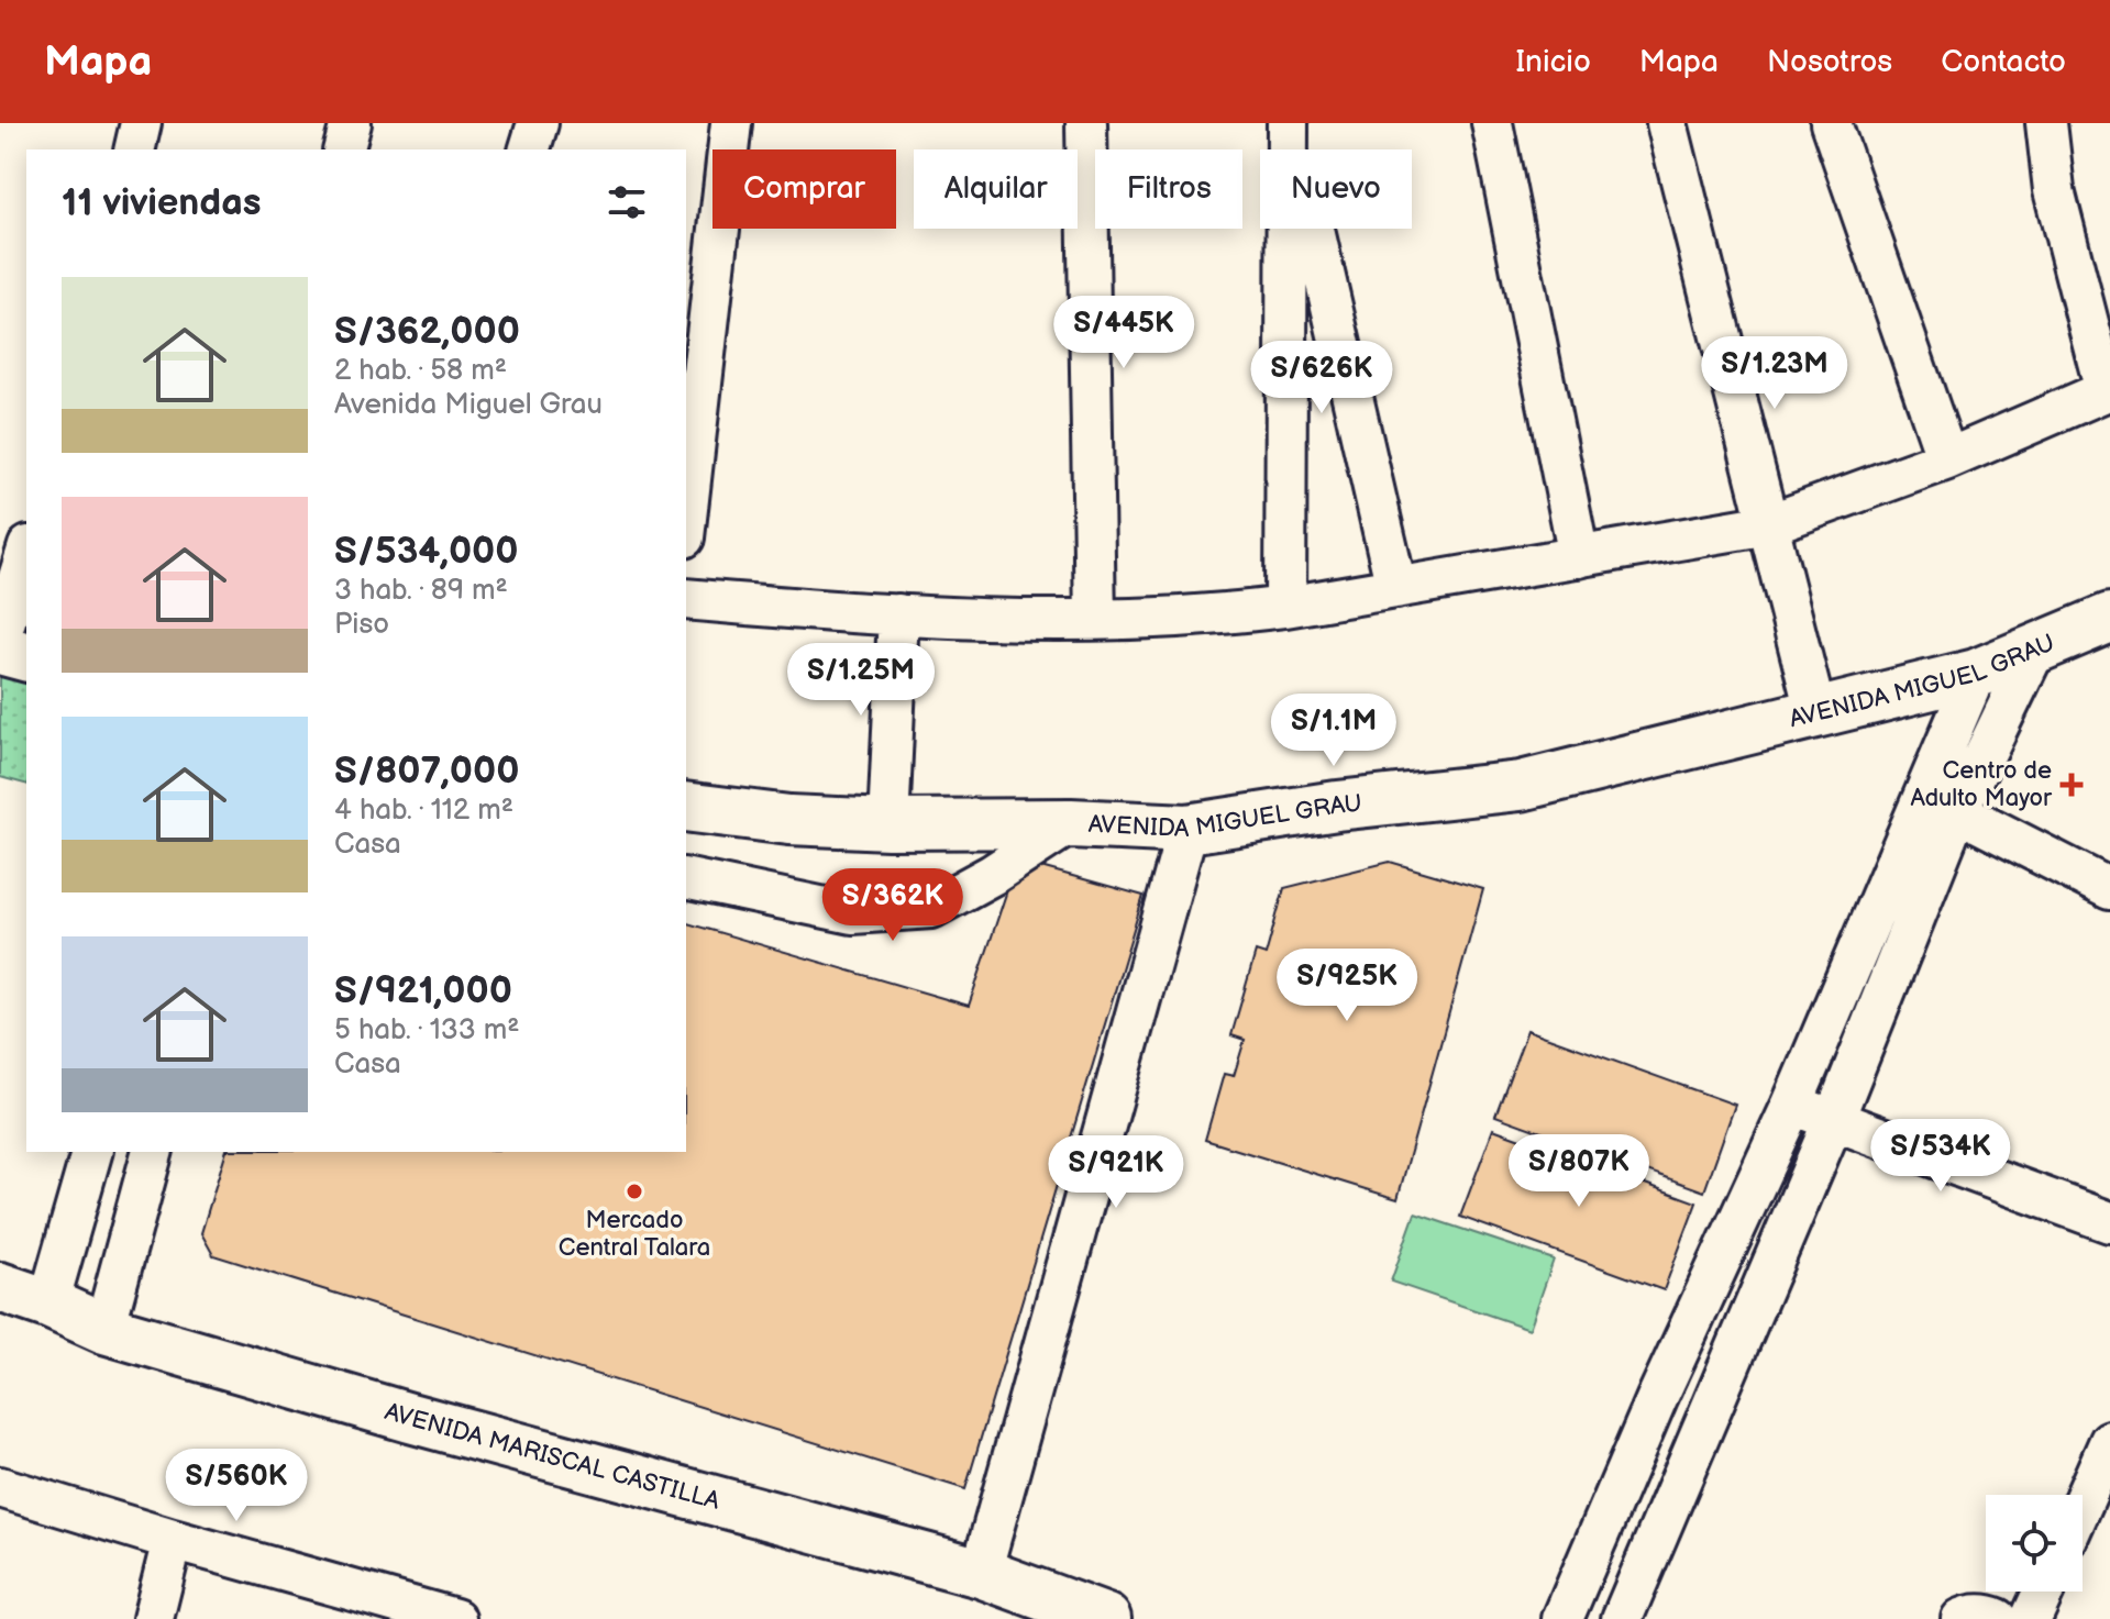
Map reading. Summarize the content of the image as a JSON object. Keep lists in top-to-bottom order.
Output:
{
  "streets": {
    "main road": ["AVENIDA MIGUEL GRAU", "AVENIDA MARISCAL CASTILLA"]
  },
  "places": {
    "health": ["Centro de Adulto Mayor"],
    "other": ["Mercado Central Talara"]
  },
  "page": {
    "header": "Mapa",
    "nav": [
      "Inicio",
      "Mapa",
      "Nosotros",
      "Contacto"
    ],
    "chip": [
      "Comprar",
      "Alquilar",
      "Filtros",
      "Nuevo"
    ],
    "heading": "11 viviendas",
    "list": [
      {
        "name": "S/362,000",
        "note": "2 hab. · 58 m² · Avenida Miguel Grau"
      },
      {
        "name": "S/534,000",
        "note": "3 hab. · 89 m² · Piso"
      },
      {
        "name": "S/807,000",
        "note": "4 hab. · 112 m² · Casa"
      },
      {
        "name": "S/921,000",
        "note": "5 hab. · 133 m² · Casa"
      }
    ],
    "price": [
      "S/445K",
      "S/1.23M",
      "S/626K",
      "S/1.25M",
      "S/1.1M",
      "S/362K",
      "S/925K",
      "S/534K",
      "S/807K",
      "S/921K",
      "S/560K"
    ]
  }
}
